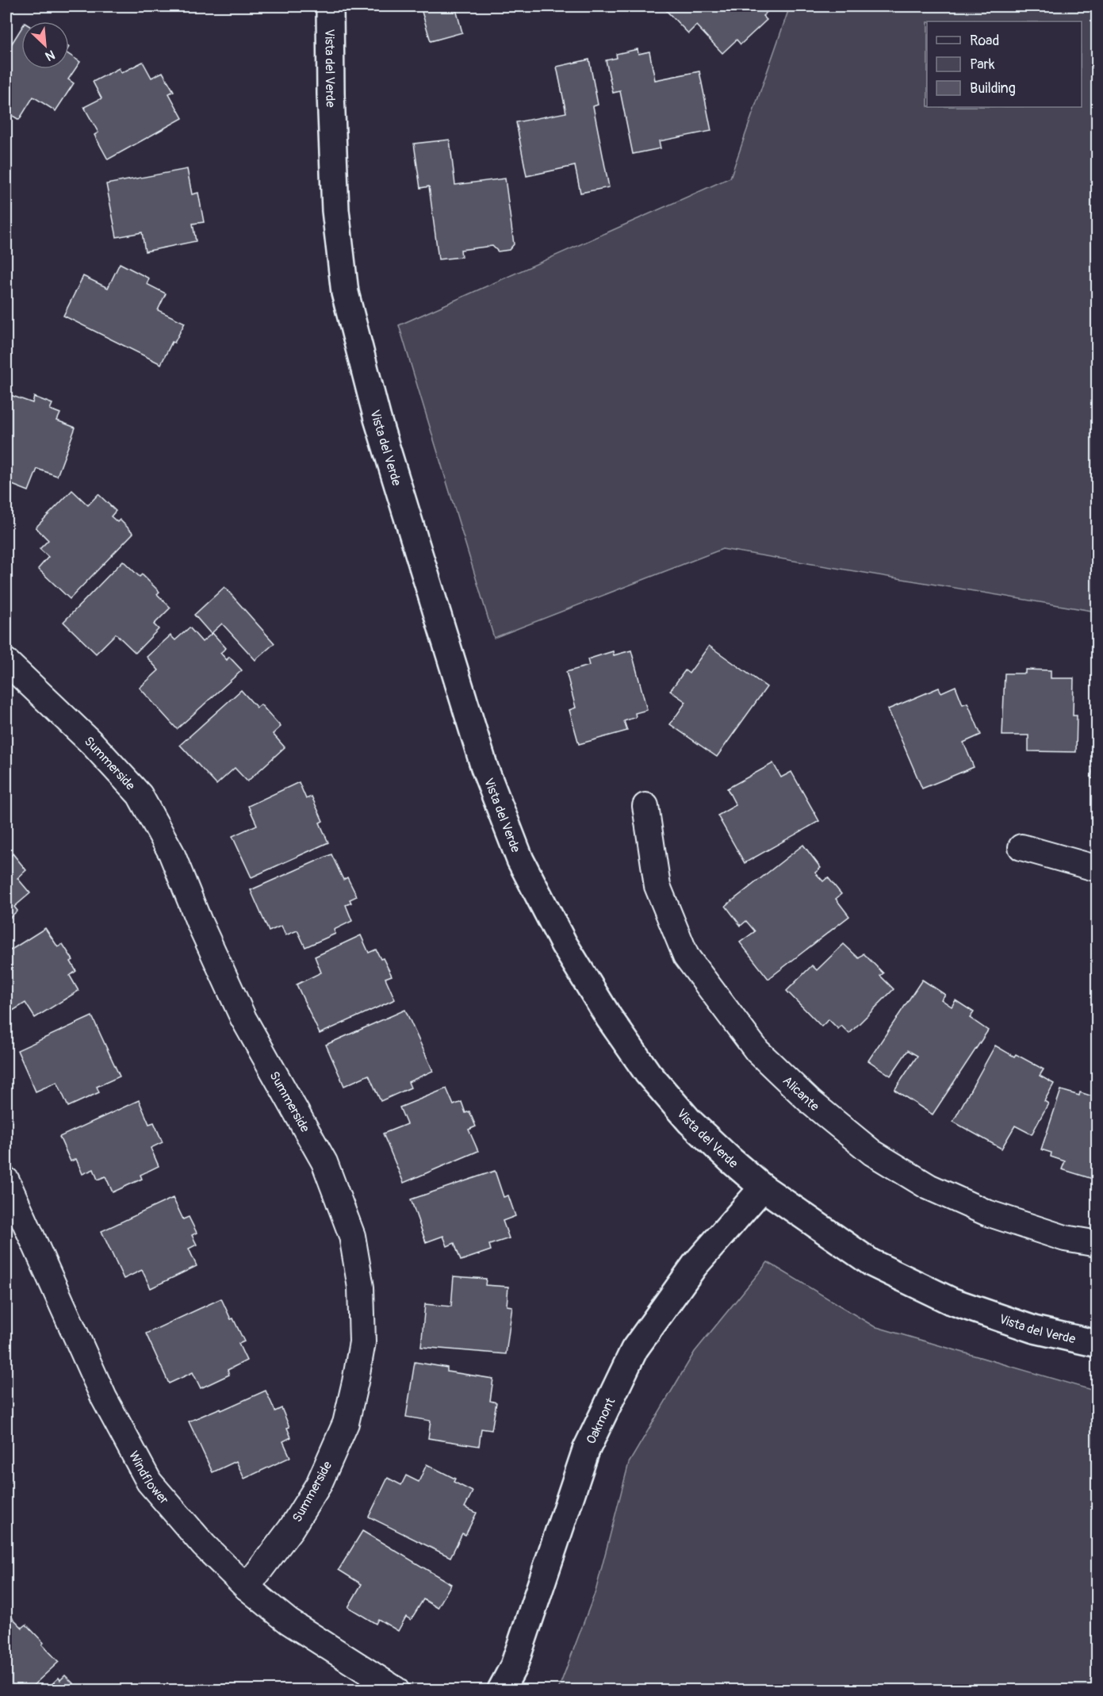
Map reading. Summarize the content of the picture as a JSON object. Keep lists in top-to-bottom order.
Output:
{
  "streets": {
    "street": [
      "Vista del Verde",
      "Summerside",
      "Alicante",
      "Oakmont",
      "Windflower"
    ]
  },
  "crossings": [
    ["Vista del Verde", "Oakmont"],
    ["Summerside", "Windflower"]
  ],
  "legend": ["Road", "Park", "Building"],
  "north": "bottom right"
}
